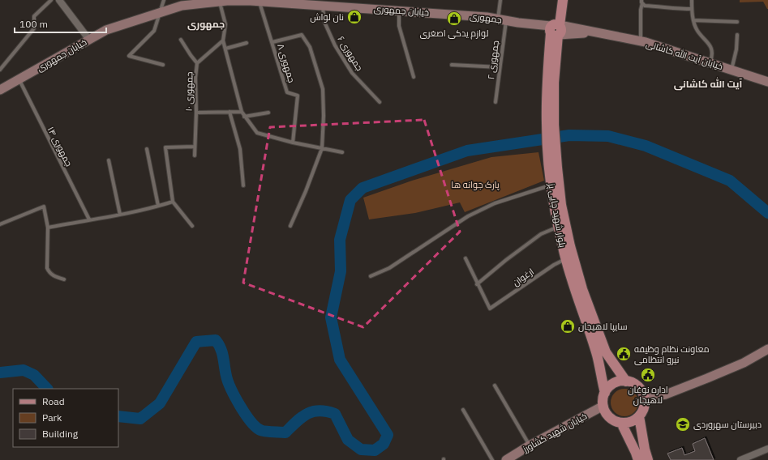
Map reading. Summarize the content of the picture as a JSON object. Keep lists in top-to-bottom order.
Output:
{
  "streets": {
    "main road": [
      "خیابان جمهوری",
      "جمهوری",
      "خیابان آیت الله کاشانی",
      "بلوار شهید چایی پز",
      "خیابان شهید کشاورز"
    ],
    "lane": [
      "جمهوری ۶",
      "جمهوری ۲",
      "جمهوری ۸",
      "جمهوری ۱۰",
      "جمهوری ۱۴",
      "ارغوان"
    ]
  },
  "crossings": [
    ["خیابان جمهوری", "جمهوری"],
    ["خیابان جمهوری", "جمهوری ۶"],
    ["خیابان جمهوری", "جمهوری ۸"],
    ["خیابان جمهوری", "جمهوری ۱۴"],
    ["جمهوری", "خیابان آیت الله کاشانی"],
    ["جمهوری", "جمهوری ۲"],
    ["جمهوری", "بلوار شهید چایی پز"],
    ["خیابان آیت الله کاشانی", "بلوار شهید چایی پز"],
    ["بلوار شهید چایی پز", "ارغوان"],
    ["بلوار شهید چایی پز", "خیابان شهید کشاورز"]
  ],
  "districts": ["جمهوری", "آیت الله کاشانی"],
  "parks": ["پارک جوانه ها"],
  "places": {
    "shop": ["نان لواش", "لوازم یدکی اصغری", "سایپا لاهیجان"],
    "public building": ["معاونت نظام وظیفه نیرو انتظامی", "اداره نوغان لاهیجان"],
    "school or university": ["دبیرستان سهروردی"]
  },
  "legend": ["Road", "Park", "Building"],
  "scale_bar": "100 m"
}
